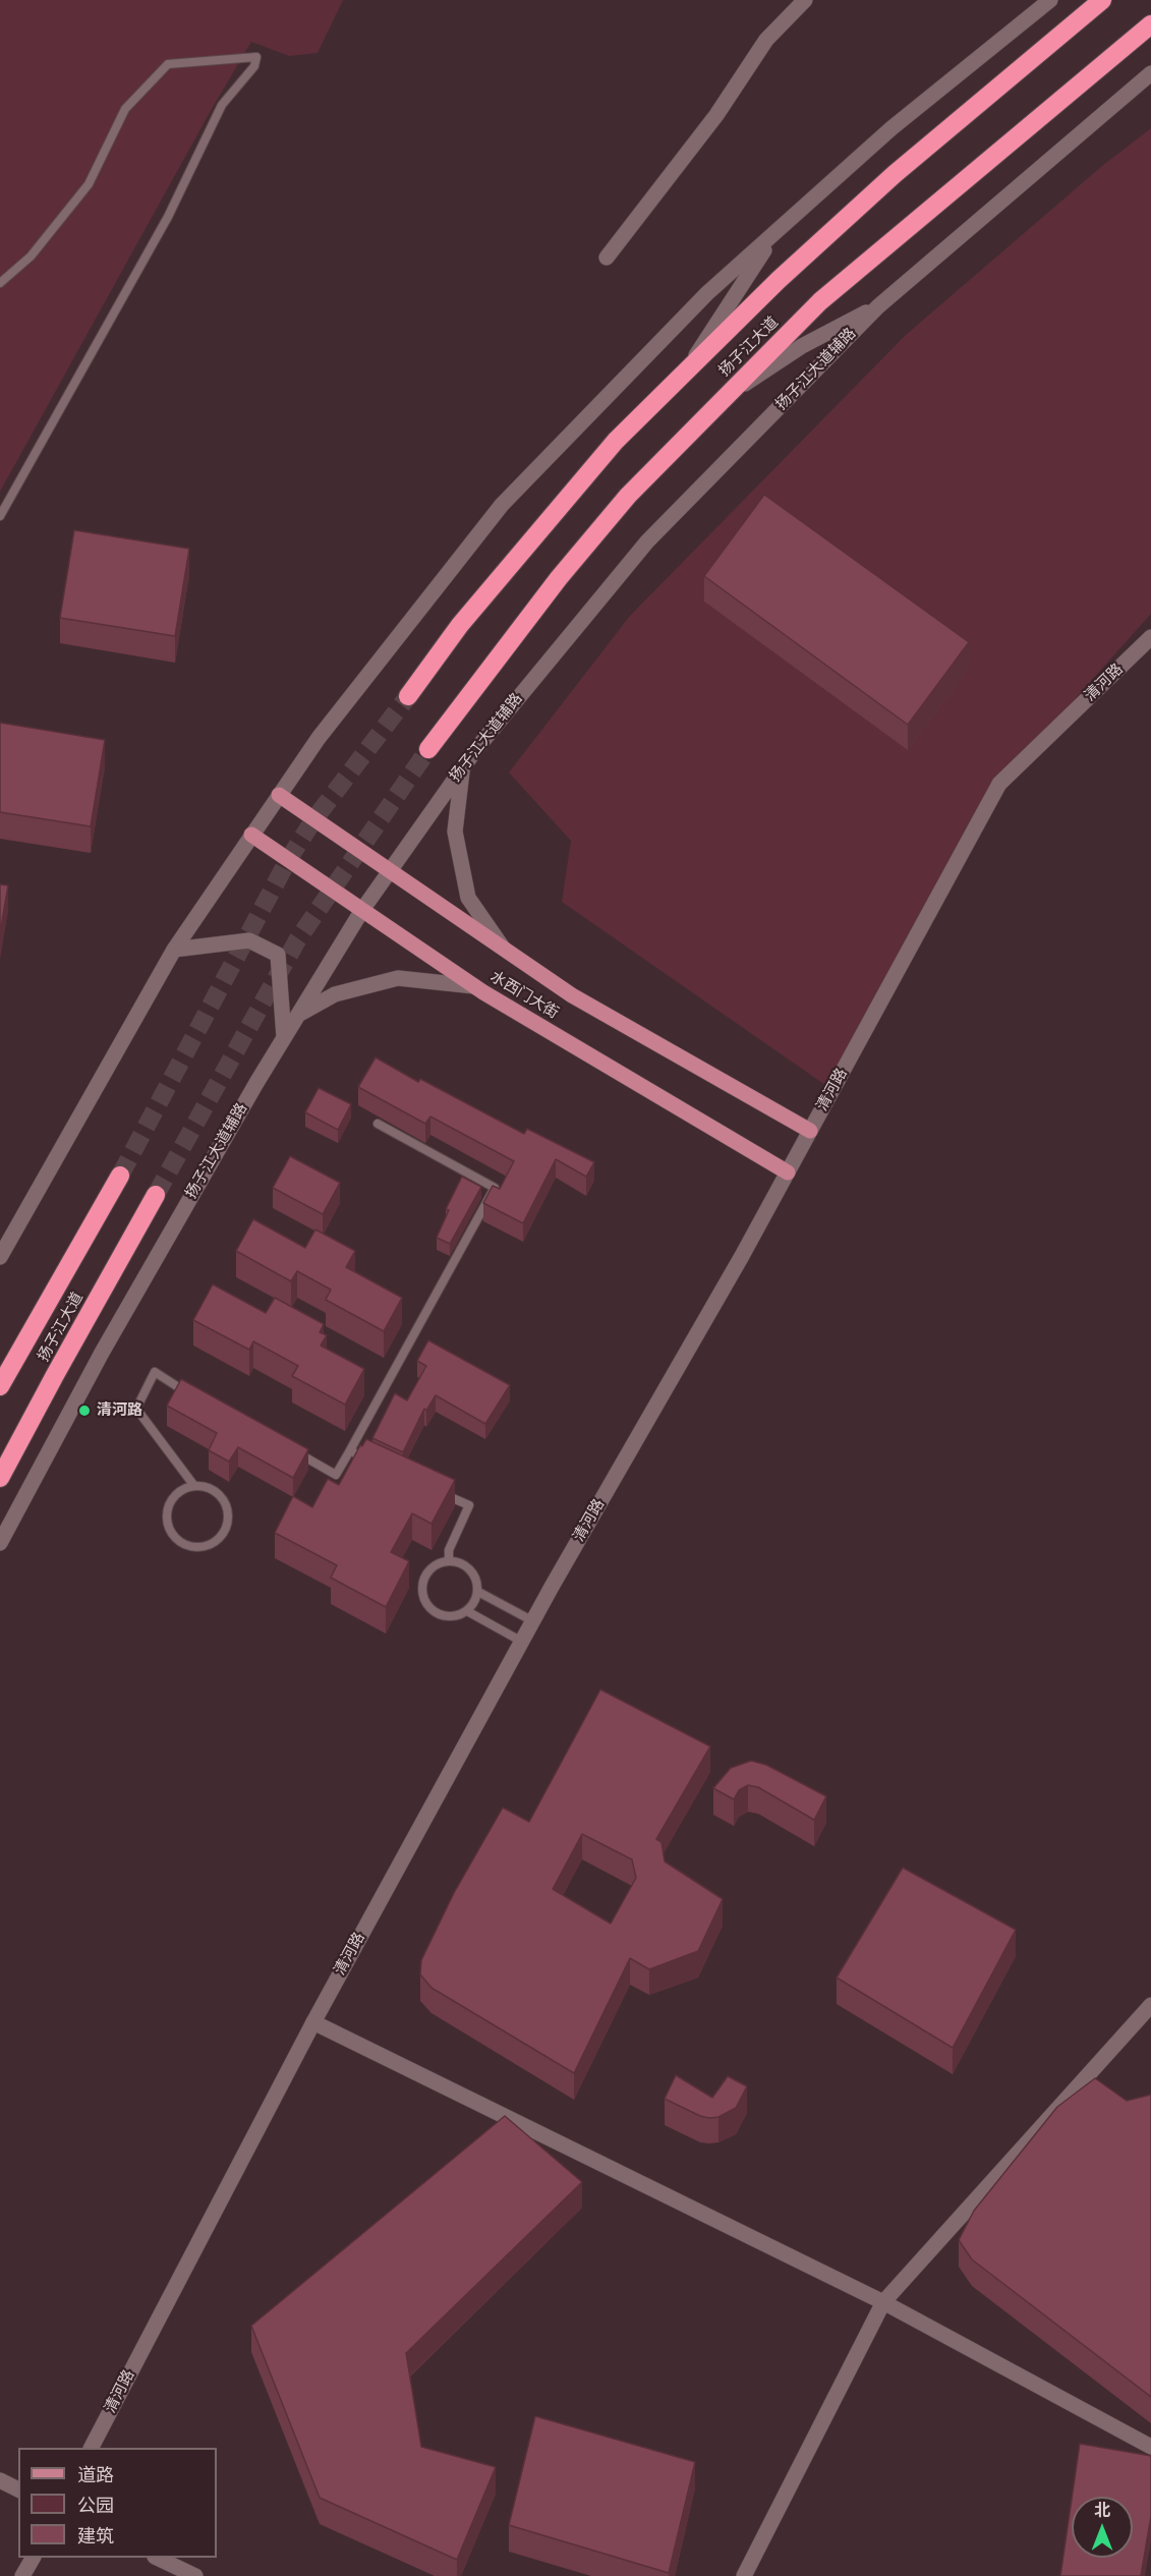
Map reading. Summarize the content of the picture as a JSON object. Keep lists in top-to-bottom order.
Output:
{
  "streets": {
    "highway": ["扬子江大道"],
    "main road": ["扬子江大道辅路", "清河路", "水西门大街"]
  },
  "crossings": [
    ["扬子江大道辅路", "水西门大街"],
    ["清河路", "水西门大街"]
  ],
  "places": ["清河路"],
  "legend": ["道路", "公园", "建筑"],
  "north": "top"
}
